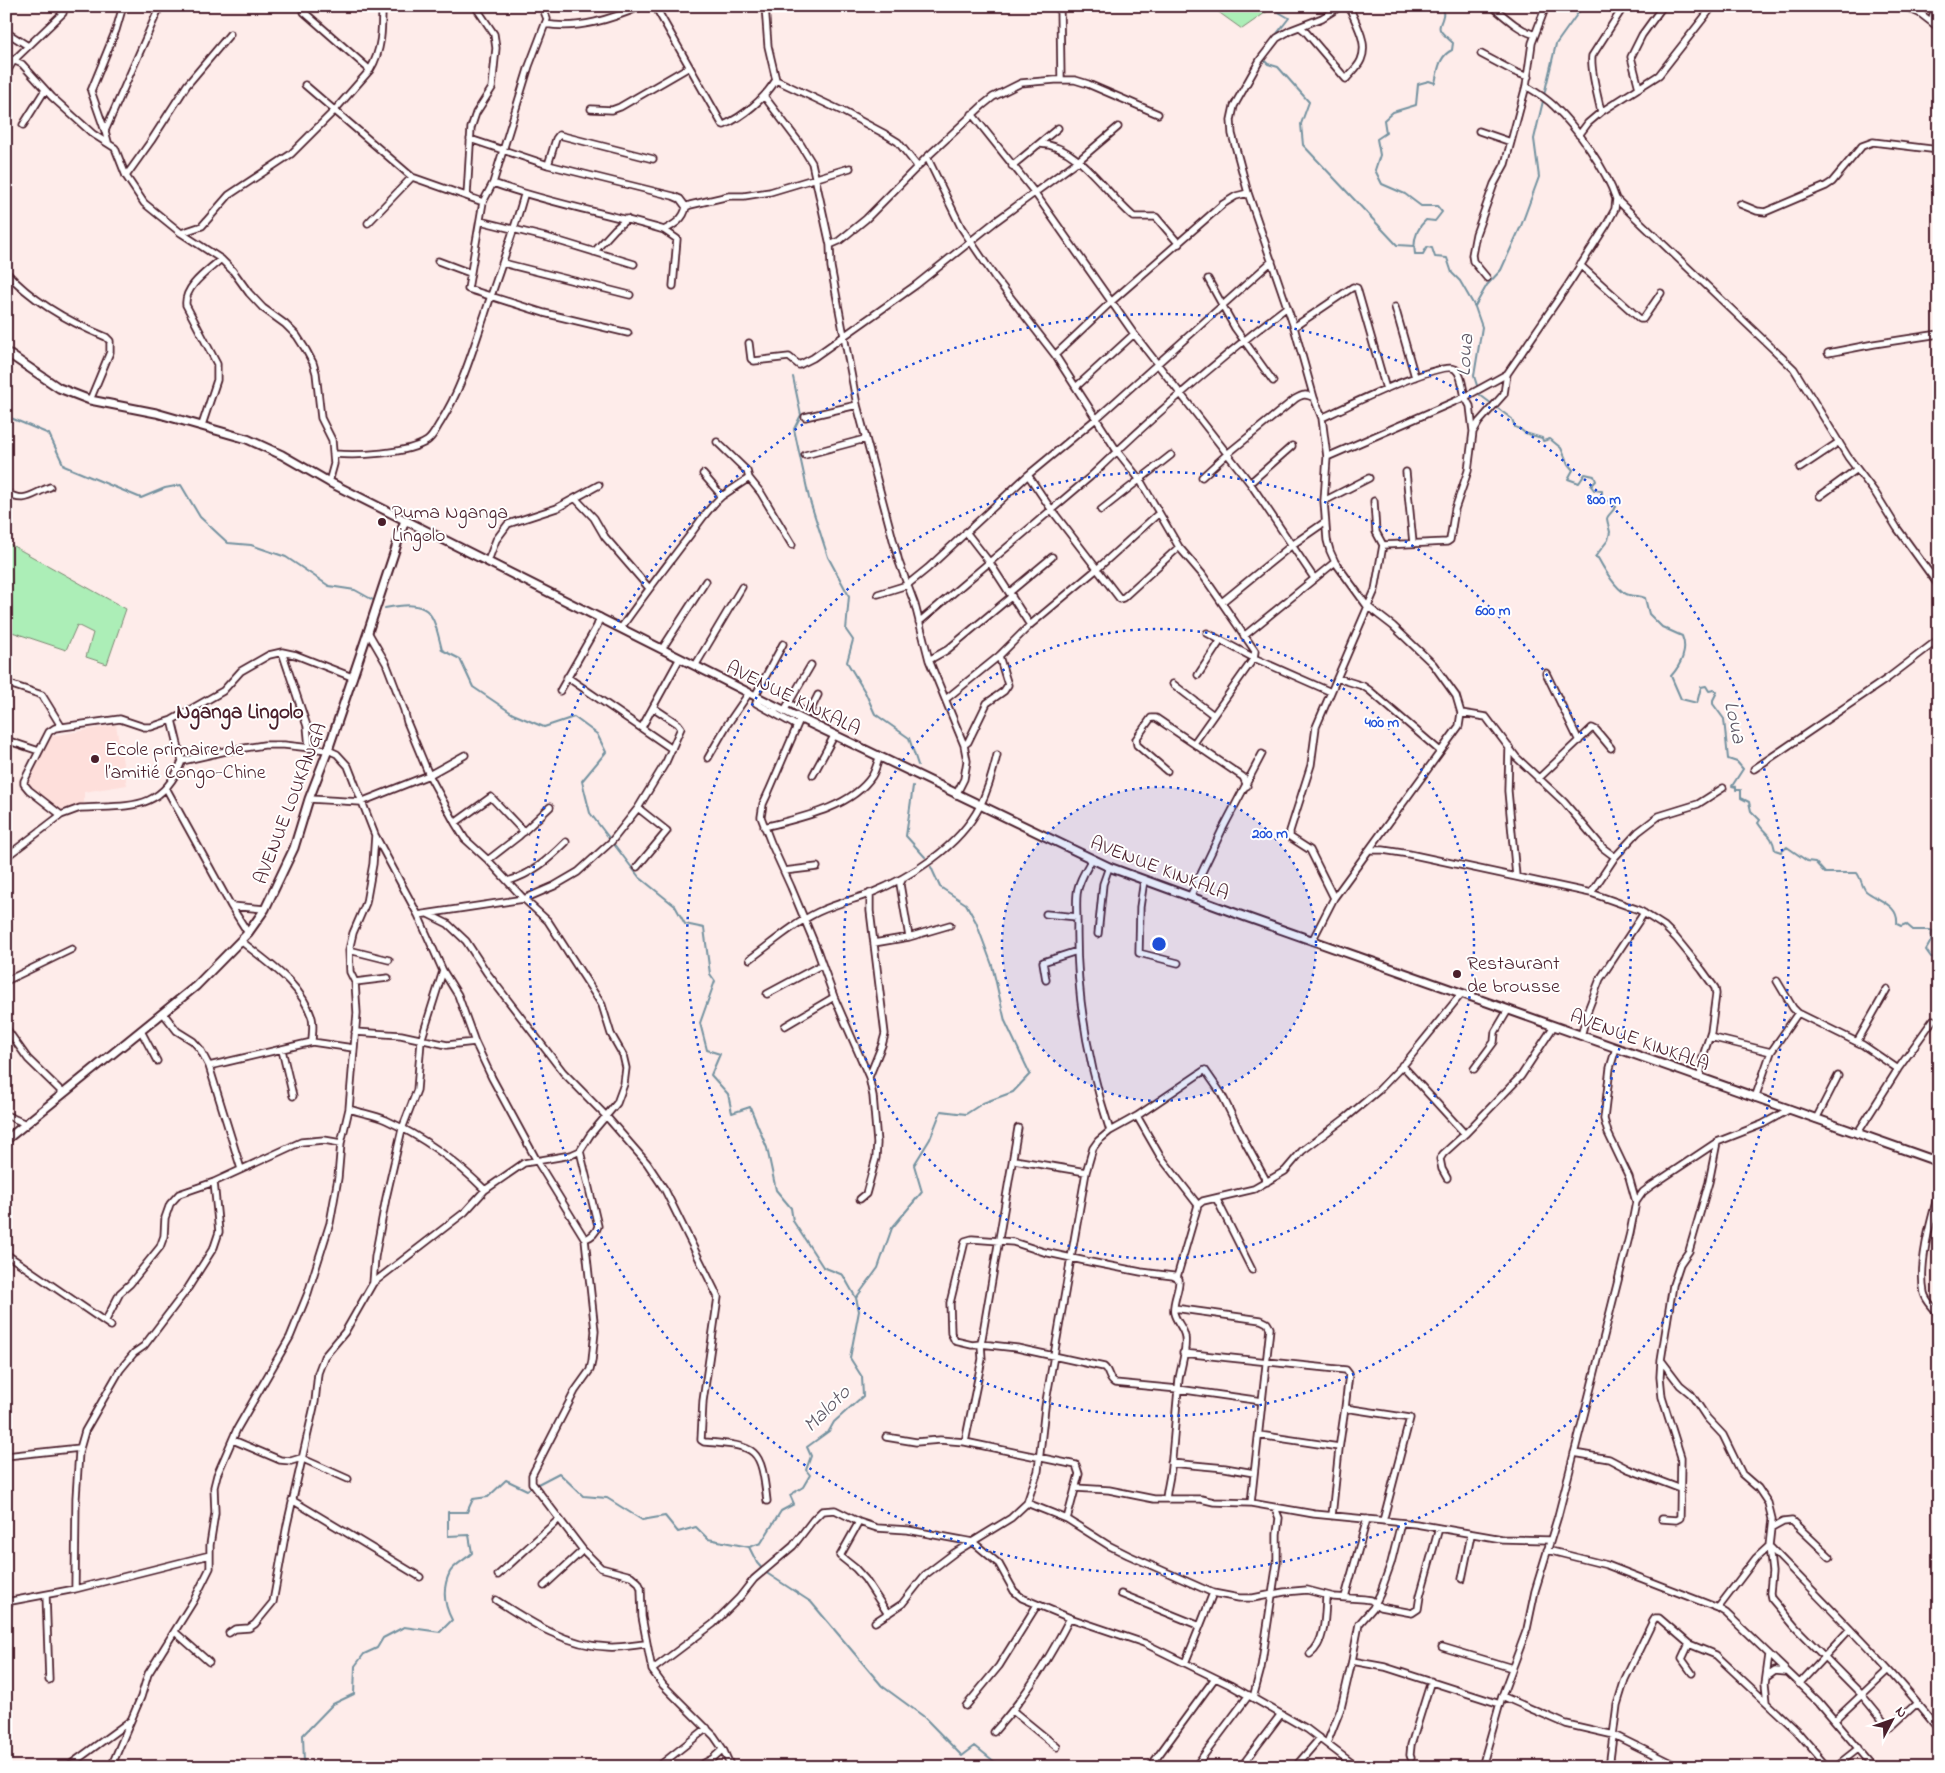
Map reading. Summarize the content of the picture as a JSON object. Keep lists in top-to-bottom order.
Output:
{
  "streets": {
    "main road": ["AVENUE KINKALA", "AVENUE LOUKANGA"]
  },
  "crossings": [
    ["AVENUE KINKALA", "AVENUE LOUKANGA"]
  ],
  "districts": ["Nganga Lingolo"],
  "water": ["Loua", "Maloto"],
  "places": ["Puma Nganga Lingolo", "Ecole primaire de l’amitié Congo-Chine", "Restaurant de brousse"],
  "north": "top right",
  "rings": [
    "800 m",
    "600 m",
    "400 m",
    "200 m"
  ]
}
